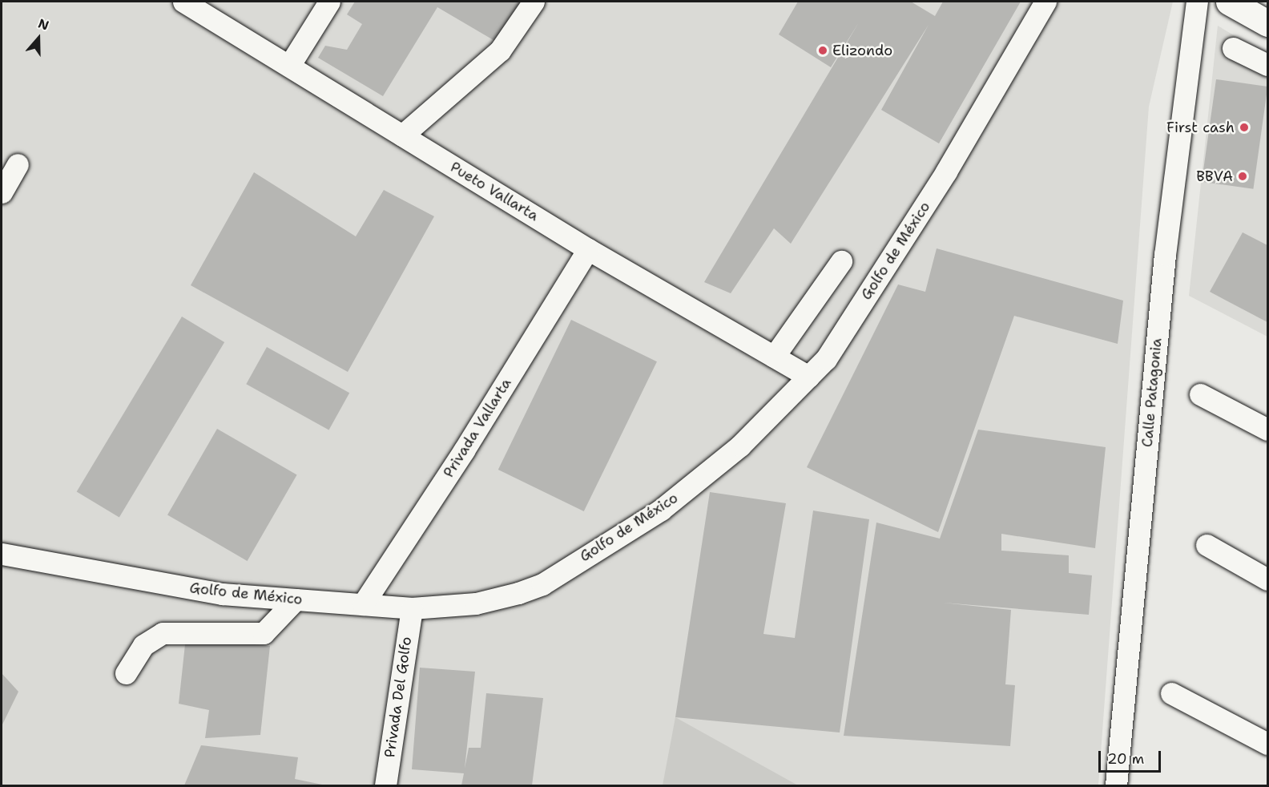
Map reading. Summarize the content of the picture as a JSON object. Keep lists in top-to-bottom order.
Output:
{
  "streets": {
    "street": [
      "Pueto Vallarta",
      "Golfo de México",
      "Calle Patagonia",
      "Privada Vallarta",
      "Privada Del Golfo"
    ]
  },
  "crossings": [
    ["Pueto Vallarta", "Golfo de México"],
    ["Pueto Vallarta", "Privada Vallarta"],
    ["Golfo de México", "Privada Vallarta"],
    ["Golfo de México", "Privada Del Golfo"]
  ],
  "places": ["Elizondo", "First cash", "BBVA"],
  "scale_bar": "20 m",
  "north": "top"
}
